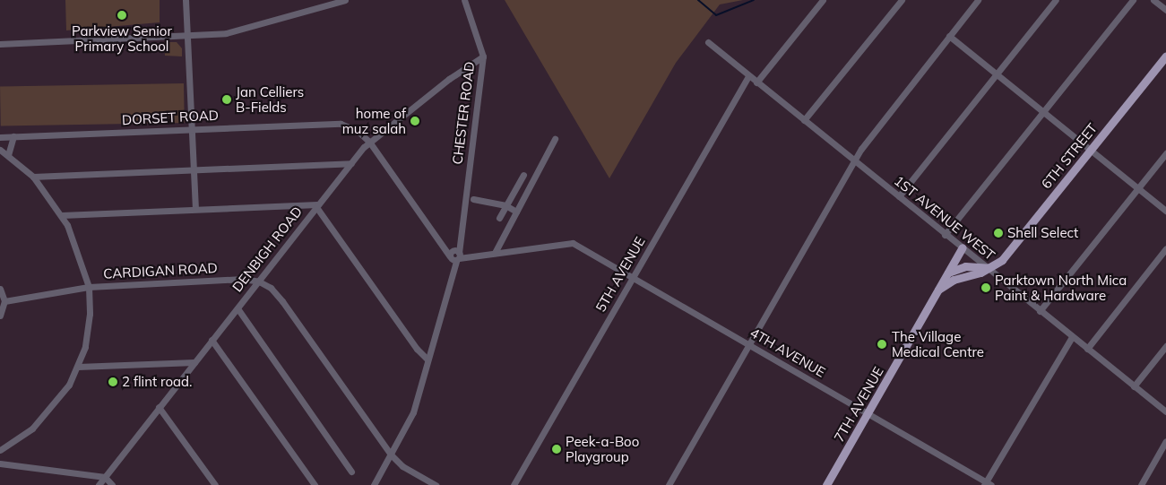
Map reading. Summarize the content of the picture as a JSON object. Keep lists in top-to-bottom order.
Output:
{
  "streets": {
    "main road": ["6TH STREET", "7TH AVENUE"],
    "street": [
      "CHESTER ROAD",
      "DORSET ROAD",
      "1ST AVENUE WEST",
      "DENBIGH ROAD",
      "CARDIGAN ROAD",
      "5TH AVENUE",
      "4TH AVENUE"
    ]
  },
  "crossings": [
    ["CHESTER ROAD", "DORSET ROAD"],
    ["CHESTER ROAD", "DENBIGH ROAD"],
    ["DORSET ROAD", "DENBIGH ROAD"],
    ["DORSET ROAD", "4TH AVENUE"],
    ["6TH STREET", "1ST AVENUE WEST"],
    ["1ST AVENUE WEST", "5TH AVENUE"],
    ["1ST AVENUE WEST", "7TH AVENUE"],
    ["DENBIGH ROAD", "CARDIGAN ROAD"],
    ["5TH AVENUE", "4TH AVENUE"],
    ["4TH AVENUE", "7TH AVENUE"]
  ],
  "places": [
    "Parkview Senior Primary School",
    "Jan Celliers B-Fields",
    "home of muz salah",
    "Shell Select",
    "Parktown North Mica Paint & Hardware",
    "The Village Medical Centre",
    "2 flint road.",
    "Peek-a-Boo Playgroup"
  ]
}
